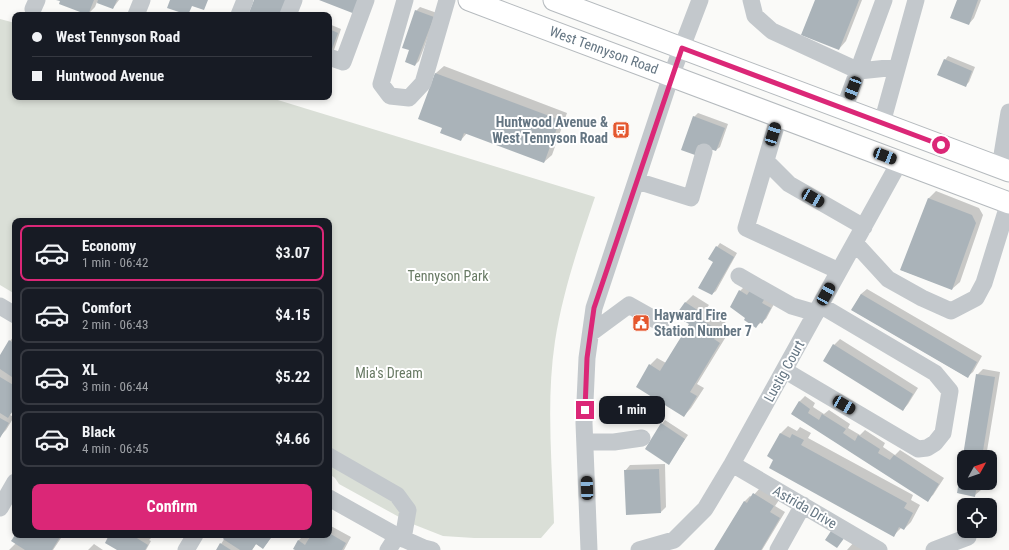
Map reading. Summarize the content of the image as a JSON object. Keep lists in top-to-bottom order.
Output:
{
  "streets": {
    "main road": ["West Tennyson Road"],
    "street": ["Lustig Court", "Astrida Drive"]
  },
  "crossings": [
    ["West Tennyson Road", "Lustig Court"],
    ["Lustig Court", "Astrida Drive"]
  ],
  "parks": ["Tennyson Park", "Mia's Dream"],
  "places": {
    "bus stop": ["Huntwood Avenue & West Tennyson Road"],
    "public building": ["Hayward Fire Station Number 7"]
  },
  "north": "top right",
  "page": {
    "banner": ["West Tennyson Road", "Huntwood Avenue"],
    "list": [
      {
        "name": "Economy",
        "note": "1 min · 06:42",
        "value": "$3.07"
      },
      {
        "name": "Comfort",
        "note": "2 min · 06:43",
        "value": "$4.15"
      },
      {
        "name": "XL",
        "note": "3 min · 06:44",
        "value": "$5.22"
      },
      {
        "name": "Black",
        "note": "4 min · 06:45",
        "value": "$4.66"
      }
    ],
    "bubble": "1 min",
    "buttons": "Confirm"
  }
}
